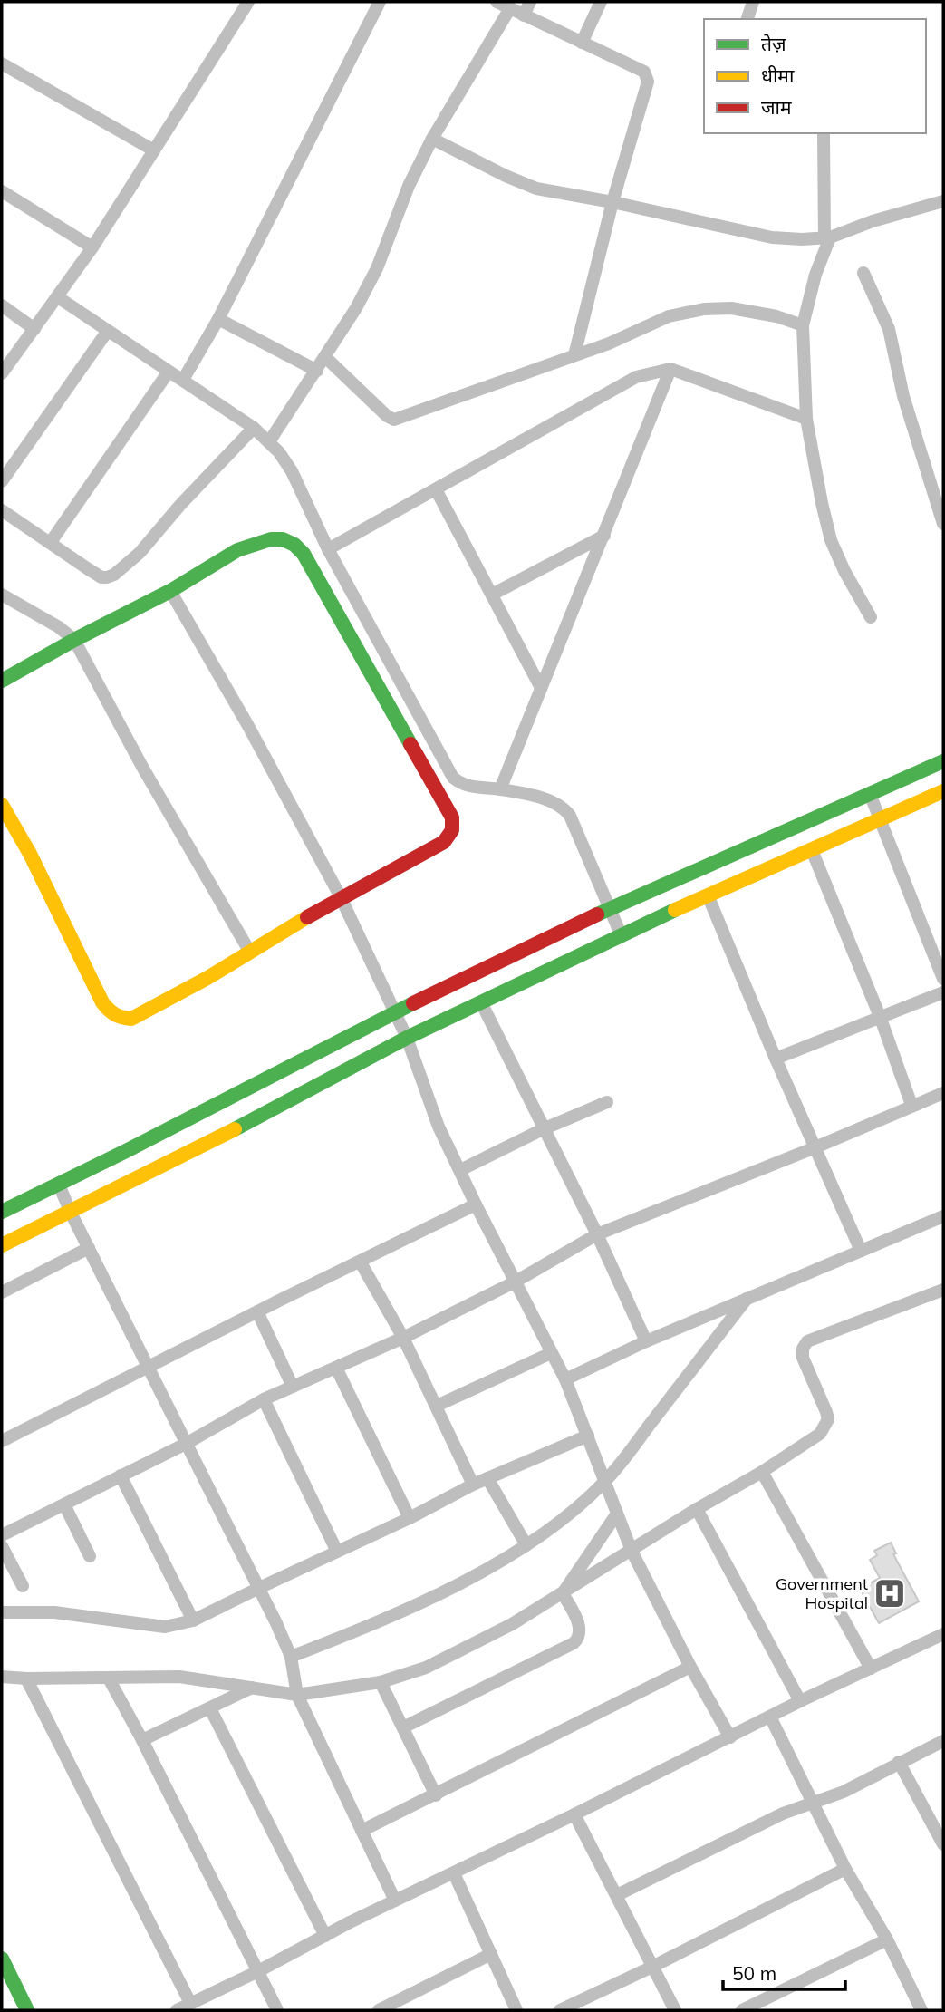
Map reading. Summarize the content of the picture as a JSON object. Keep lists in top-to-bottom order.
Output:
{
  "places": {
    "hospital": ["Government Hospital"]
  },
  "legend": ["तेज़", "धीमा", "जाम"],
  "scale_bar": "50 m"
}
